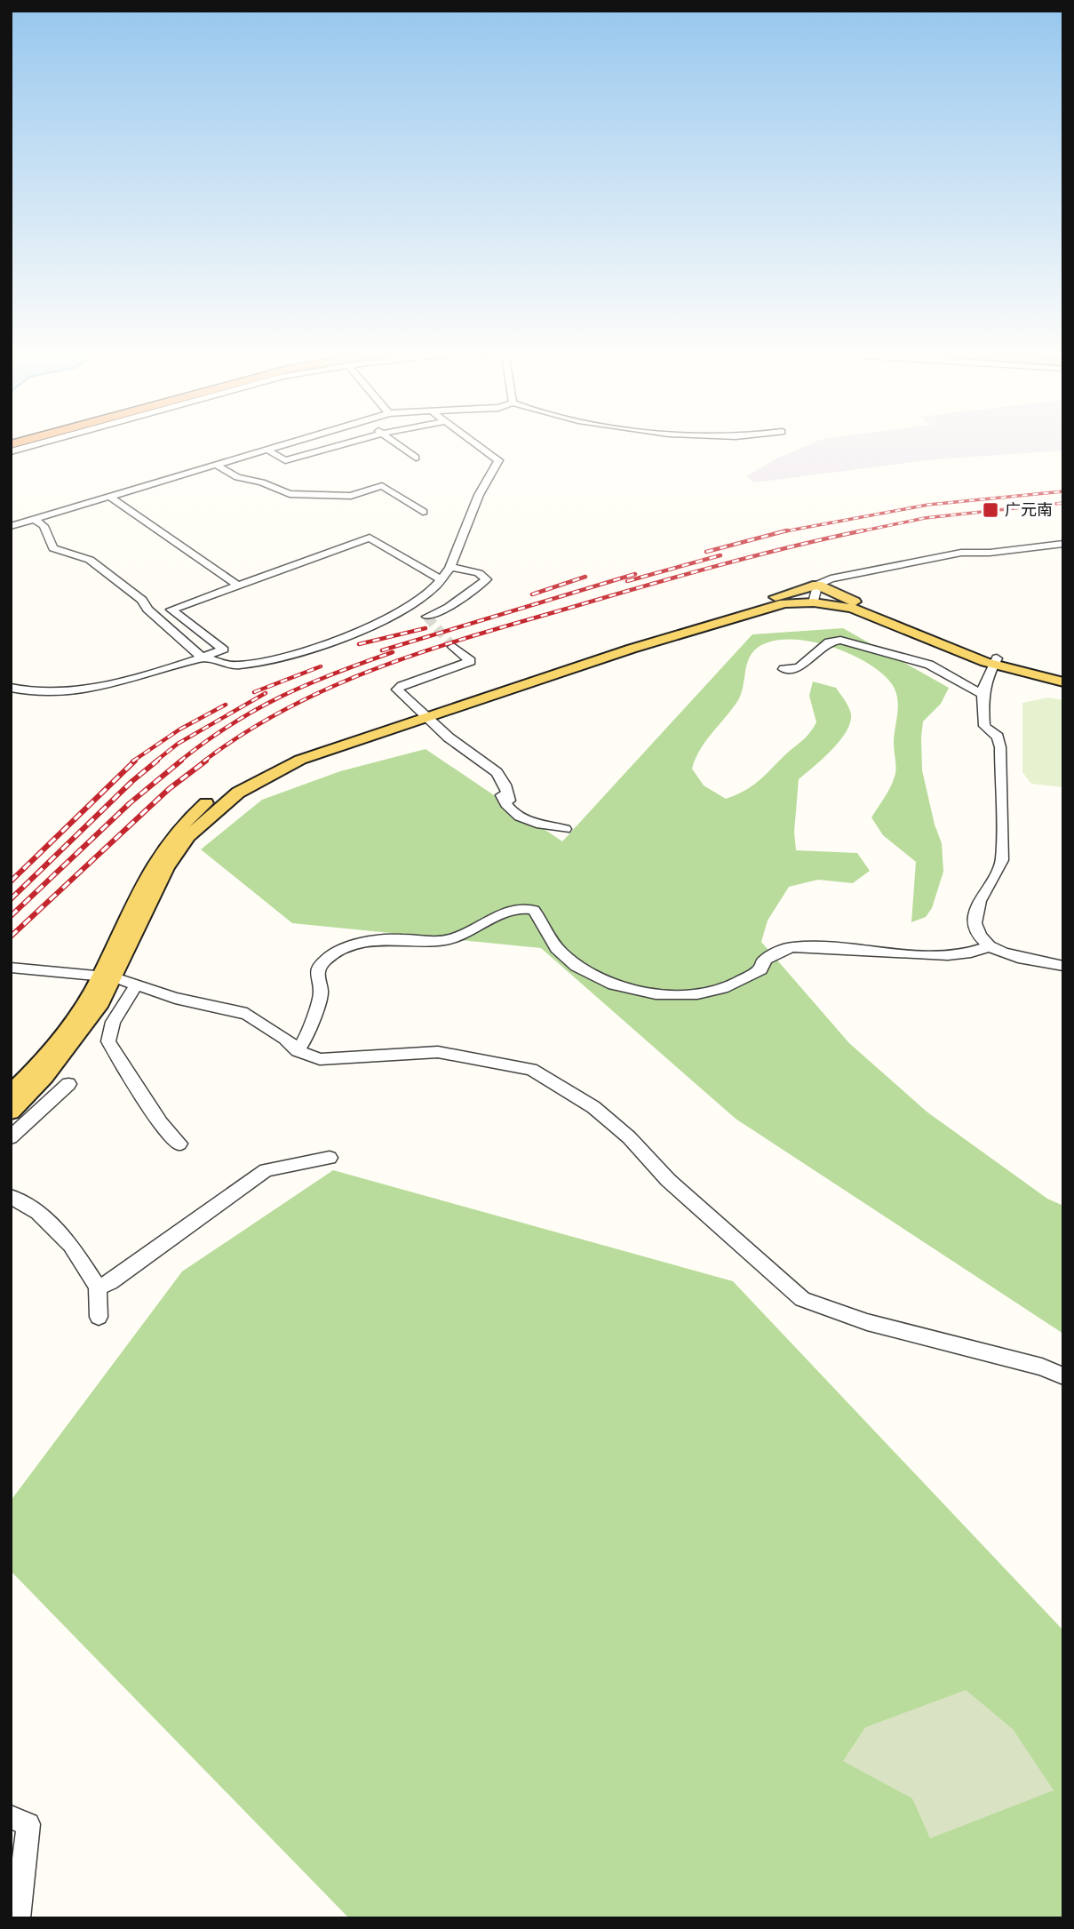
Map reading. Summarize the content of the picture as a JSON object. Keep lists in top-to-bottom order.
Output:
{
  "places": {
    "transit": ["广元南"]
  }
}
